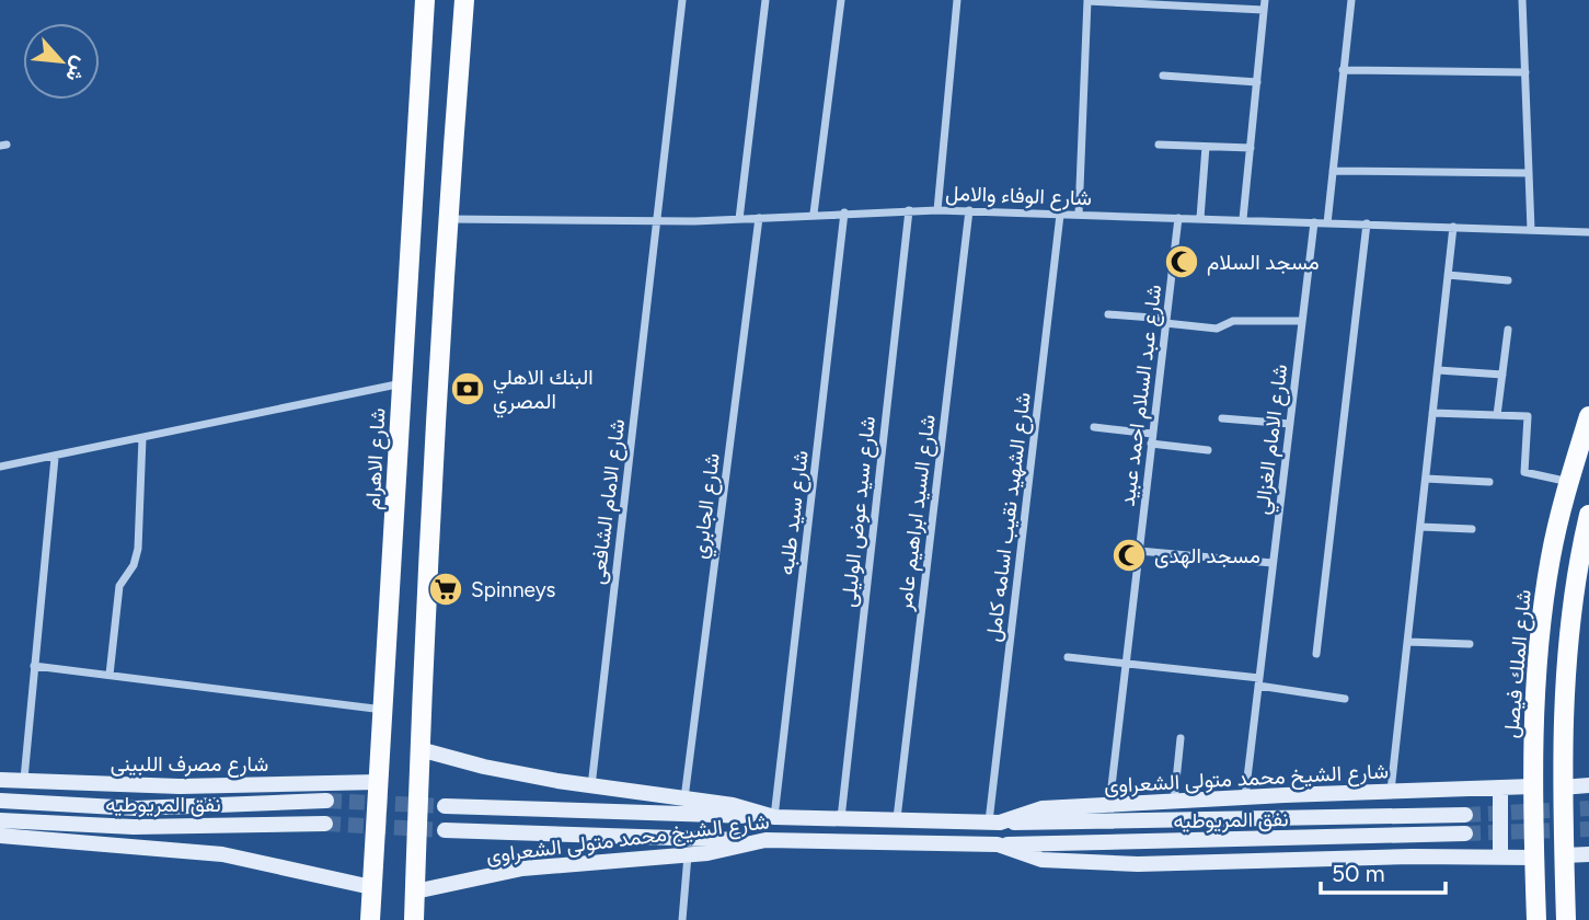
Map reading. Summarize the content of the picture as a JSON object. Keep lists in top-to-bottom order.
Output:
{
  "streets": {
    "main road": [
      "شارع الاهرام",
      "شارع الملك فيصل",
      "شارع مصرف اللبينى",
      "شارع الشيخ محمد متولى الشعراوى",
      "نفق المريوطيه"
    ],
    "street": [
      "شارع الوفاء والامل",
      "شارع عبد السلام احمد عبيد",
      "شارع الامام الغزالي",
      "شارع الامام الشافعى",
      "شارع الجابري",
      "شارع سيد عوض الوليلى",
      "شارع سيد طلبه",
      "شارع السيد ابراهيم عامر",
      "شارع الشهيد نقيب اسامه كامل"
    ]
  },
  "crossings": [
    ["شارع الوفاء والامل", "شارع عبد السلام احمد عبيد"],
    ["شارع الوفاء والامل", "شارع الامام الغزالي"],
    ["شارع الوفاء والامل", "شارع الامام الشافعى"],
    ["شارع الوفاء والامل", "شارع الجابري"],
    ["شارع الوفاء والامل", "شارع سيد عوض الوليلى"],
    ["شارع الوفاء والامل", "شارع سيد طلبه"],
    ["شارع الوفاء والامل", "شارع السيد ابراهيم عامر"],
    ["شارع الوفاء والامل", "شارع الشهيد نقيب اسامه كامل"],
    ["شارع عبد السلام احمد عبيد", "شارع الشيخ محمد متولى الشعراوى"],
    ["شارع الامام الغزالي", "شارع الشيخ محمد متولى الشعراوى"],
    ["شارع الاهرام", "شارع مصرف اللبينى"],
    ["شارع الامام الشافعى", "شارع الشيخ محمد متولى الشعراوى"],
    ["شارع الجابري", "شارع الشيخ محمد متولى الشعراوى"],
    ["شارع سيد عوض الوليلى", "شارع الشيخ محمد متولى الشعراوى"],
    ["شارع سيد طلبه", "شارع الشيخ محمد متولى الشعراوى"],
    ["شارع السيد ابراهيم عامر", "شارع الشيخ محمد متولى الشعراوى"],
    ["شارع الشهيد نقيب اسامه كامل", "شارع الشيخ محمد متولى الشعراوى"],
    ["شارع الشهيد نقيب اسامه كامل", "نفق المريوطيه"],
    ["شارع الملك فيصل", "شارع الشيخ محمد متولى الشعراوى"],
    ["شارع الشيخ محمد متولى الشعراوى", "نفق المريوطيه"]
  ],
  "places": {
    "mosque": ["مسجد السلام", "مسجد الهدى"],
    "bank": ["البنك الاهلي المصري"],
    "supermarket": ["Spinneys"]
  },
  "scale_bar": "50 m",
  "north": "bottom right"
}
